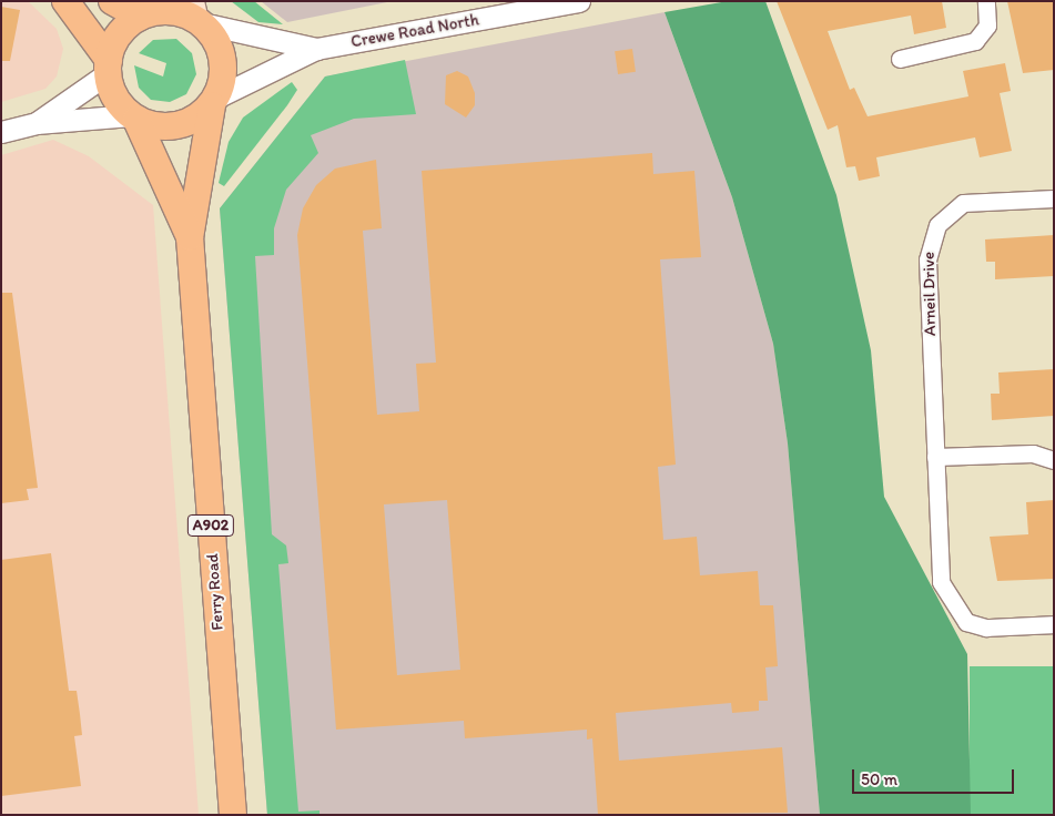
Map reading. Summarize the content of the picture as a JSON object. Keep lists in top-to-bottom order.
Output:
{
  "streets": {
    "main road": ["A902", "Ferry Road"],
    "street": ["Crewe Road North", "Arneil Drive"]
  },
  "crossings": [
    ["Crewe Road North", "Ferry Road"]
  ],
  "scale_bar": "50 m"
}
